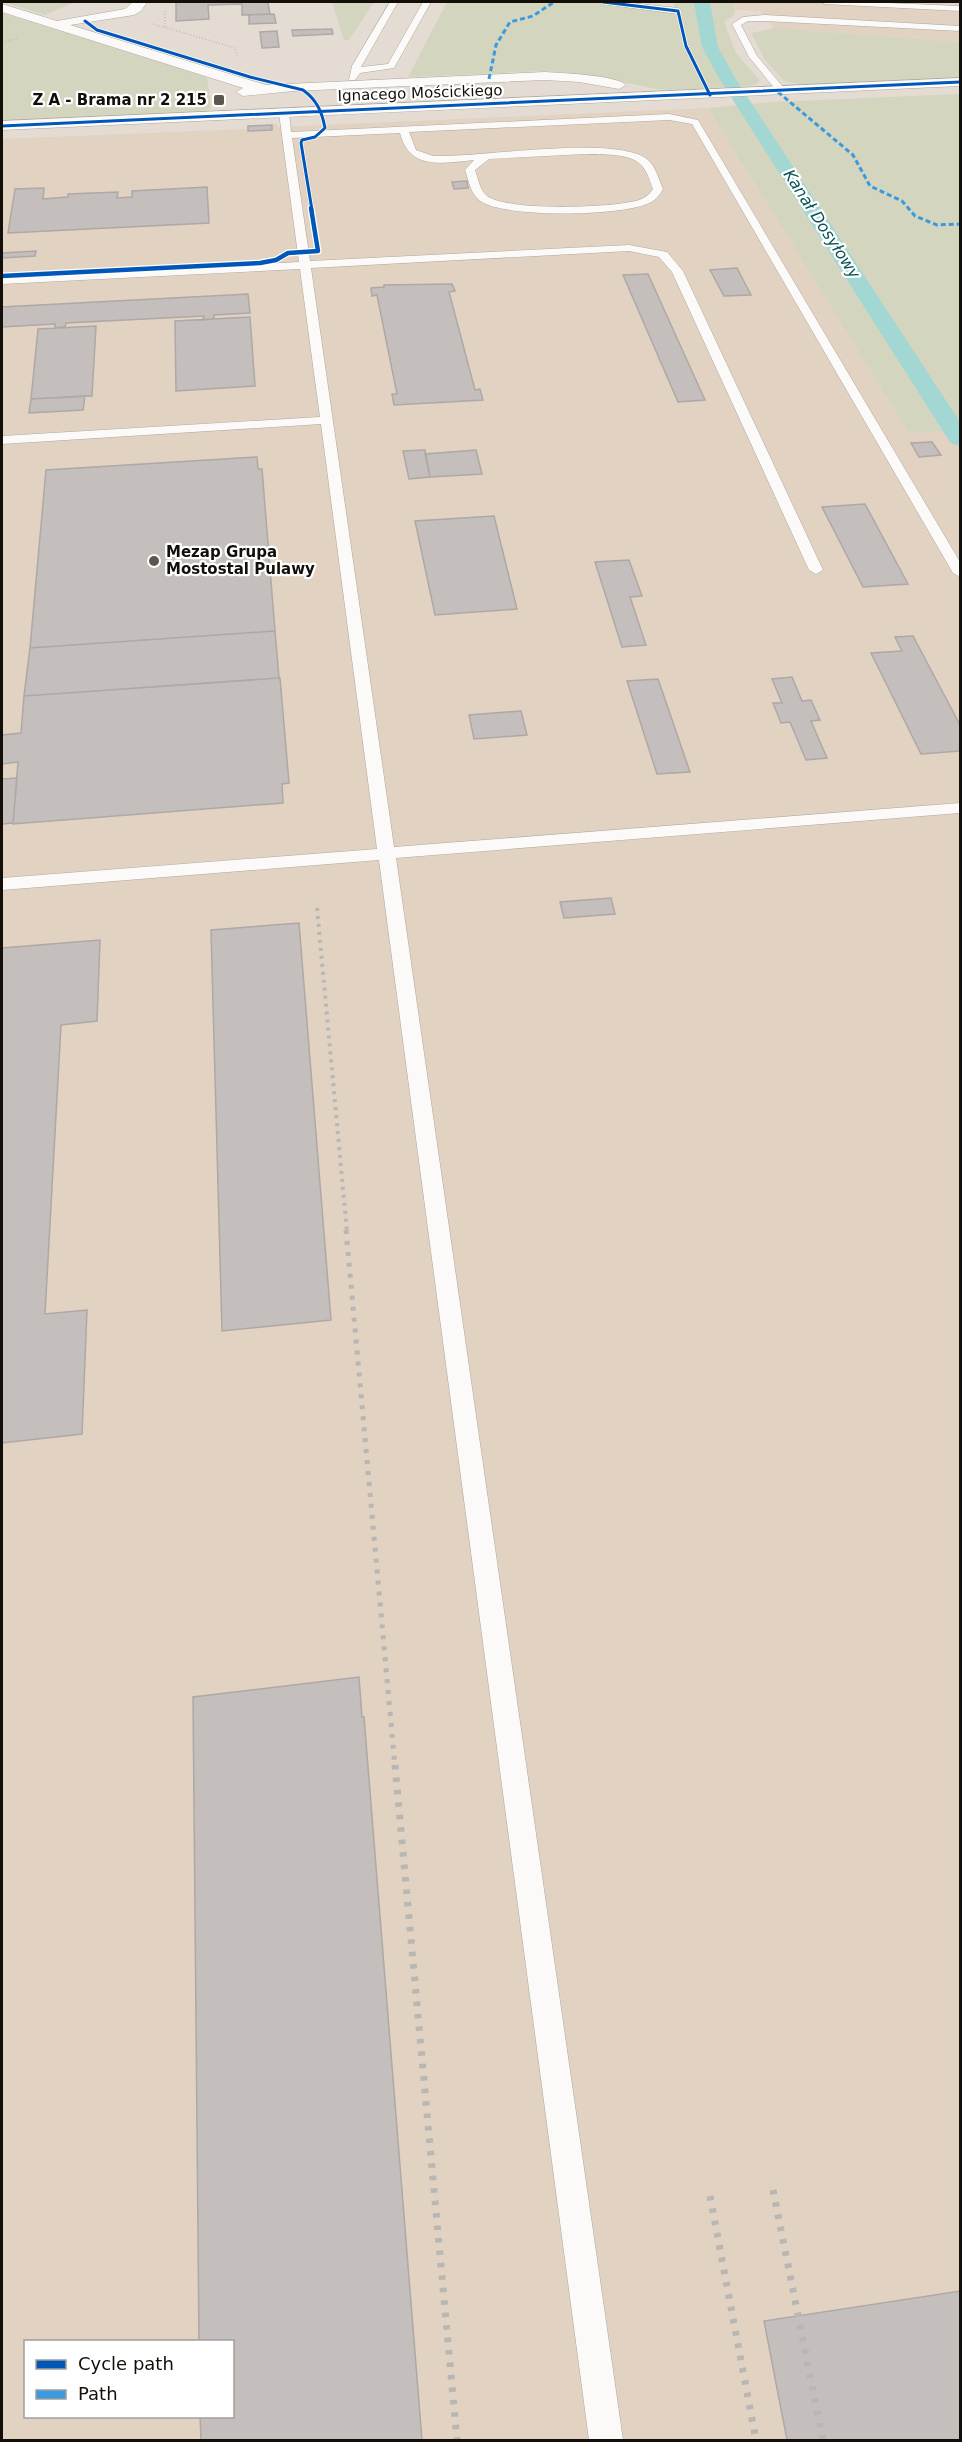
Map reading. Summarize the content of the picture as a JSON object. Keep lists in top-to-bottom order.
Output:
{
  "streets": {
    "street": ["Ignacego Mościckiego"]
  },
  "water": ["Kanał Dosyłowy"],
  "places": {
    "transit": ["Z A - Brama nr 2 215"],
    "other": ["Mezap Grupa Mostostal Pulawy"]
  },
  "legend": ["Cycle path", "Path"]
}
